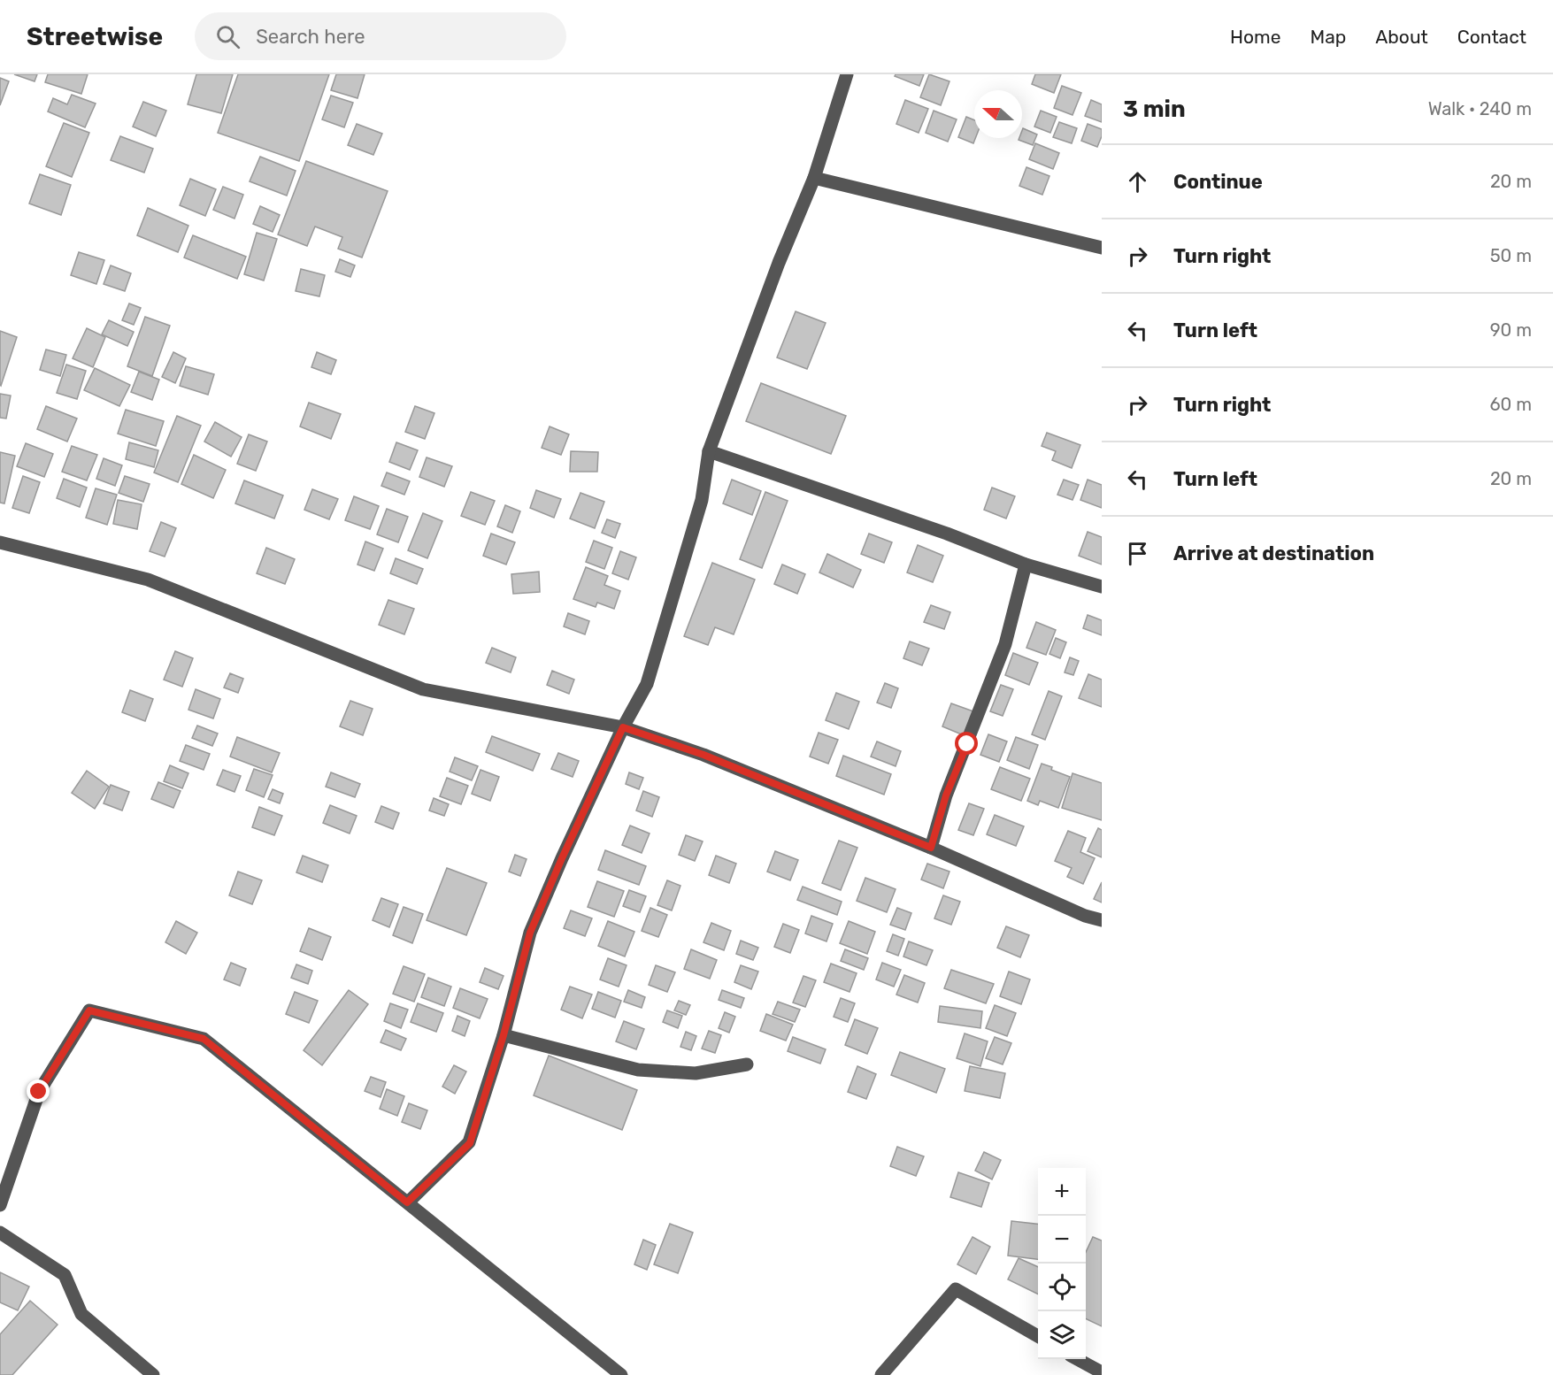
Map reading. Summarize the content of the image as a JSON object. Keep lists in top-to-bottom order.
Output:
{
  "north": "left",
  "page": {
    "header": "Streetwise",
    "search": "Search here",
    "nav": [
      "Home",
      "Map",
      "About",
      "Contact"
    ],
    "heading": ["3 min", "Walk · 240 m"],
    "list": [
      ["Continue", "20 m"],
      ["Turn right", "50 m"],
      ["Turn left", "90 m"],
      ["Turn right", "60 m"],
      ["Turn left", "20 m"],
      "Arrive at destination"
    ],
    "map_buttons": ["+", "−"]
  }
}
